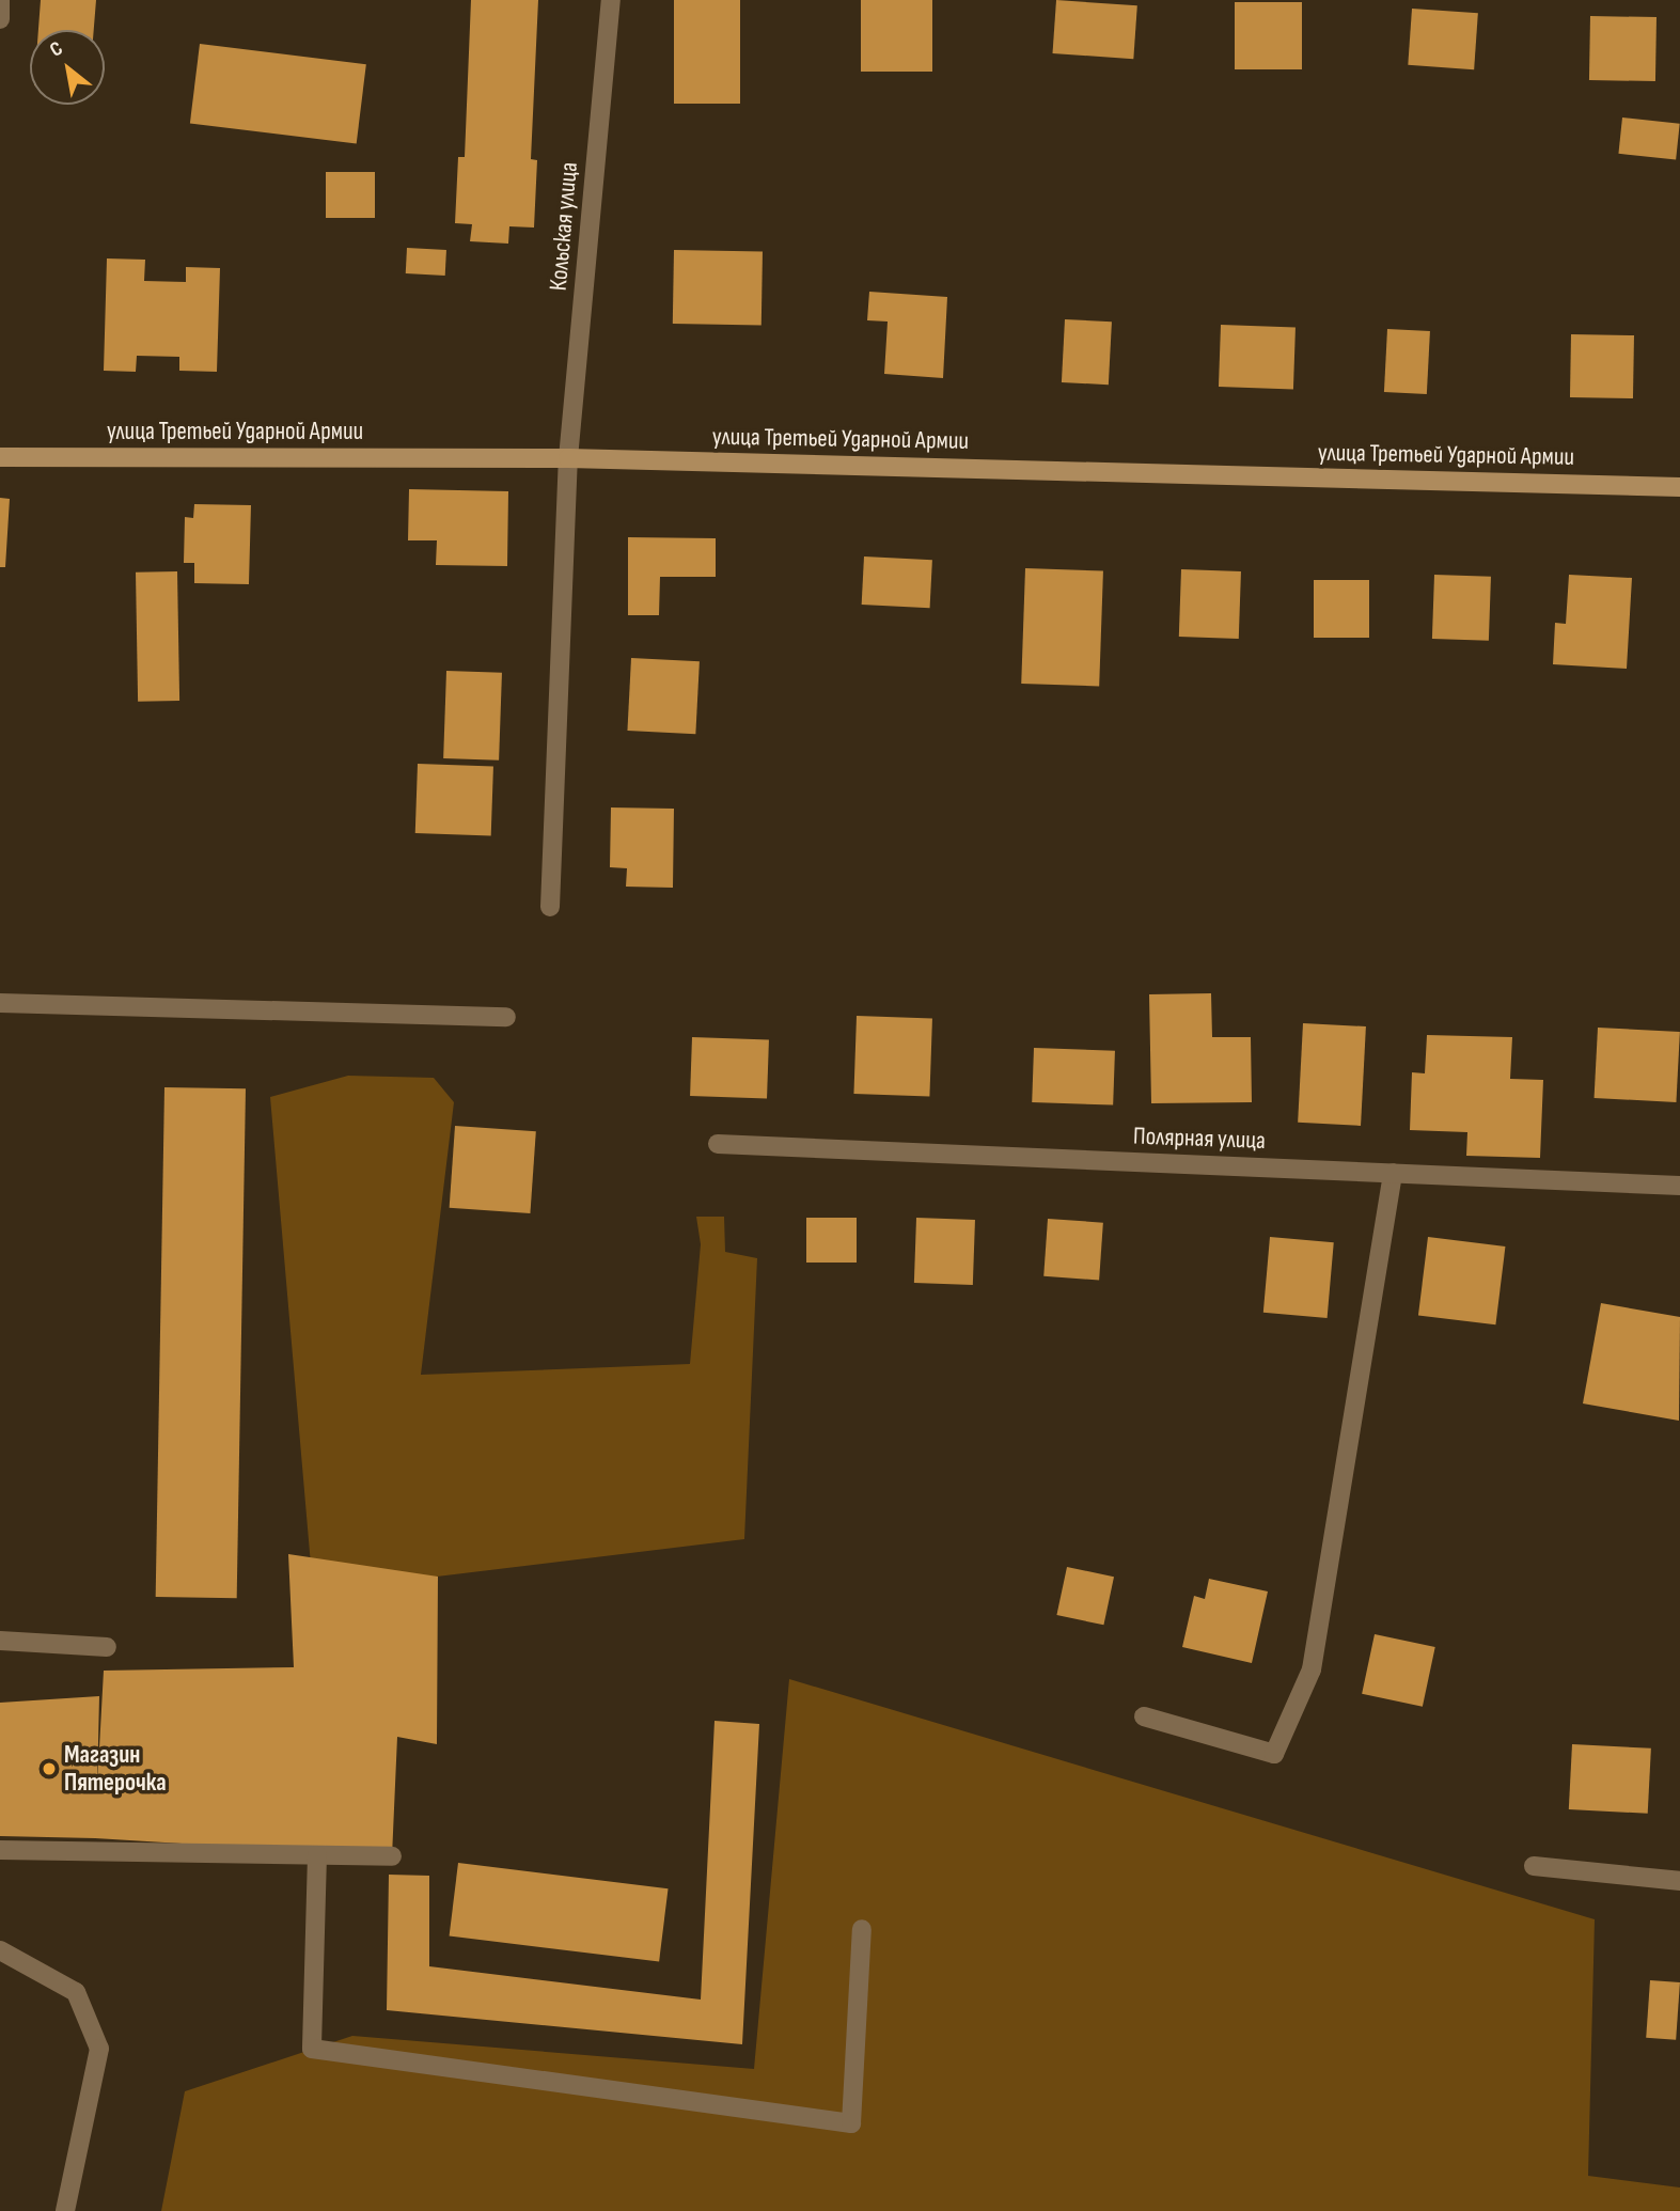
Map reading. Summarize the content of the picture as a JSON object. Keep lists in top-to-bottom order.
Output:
{
  "streets": {
    "main road": ["улица Третьей Ударной Армии"],
    "street": ["Кольская улица", "Полярная улица"]
  },
  "crossings": [
    ["Кольская улица", "улица Третьей Ударной Армии"]
  ],
  "places": ["Магазин Пятерочка"],
  "north": "top left"
}
